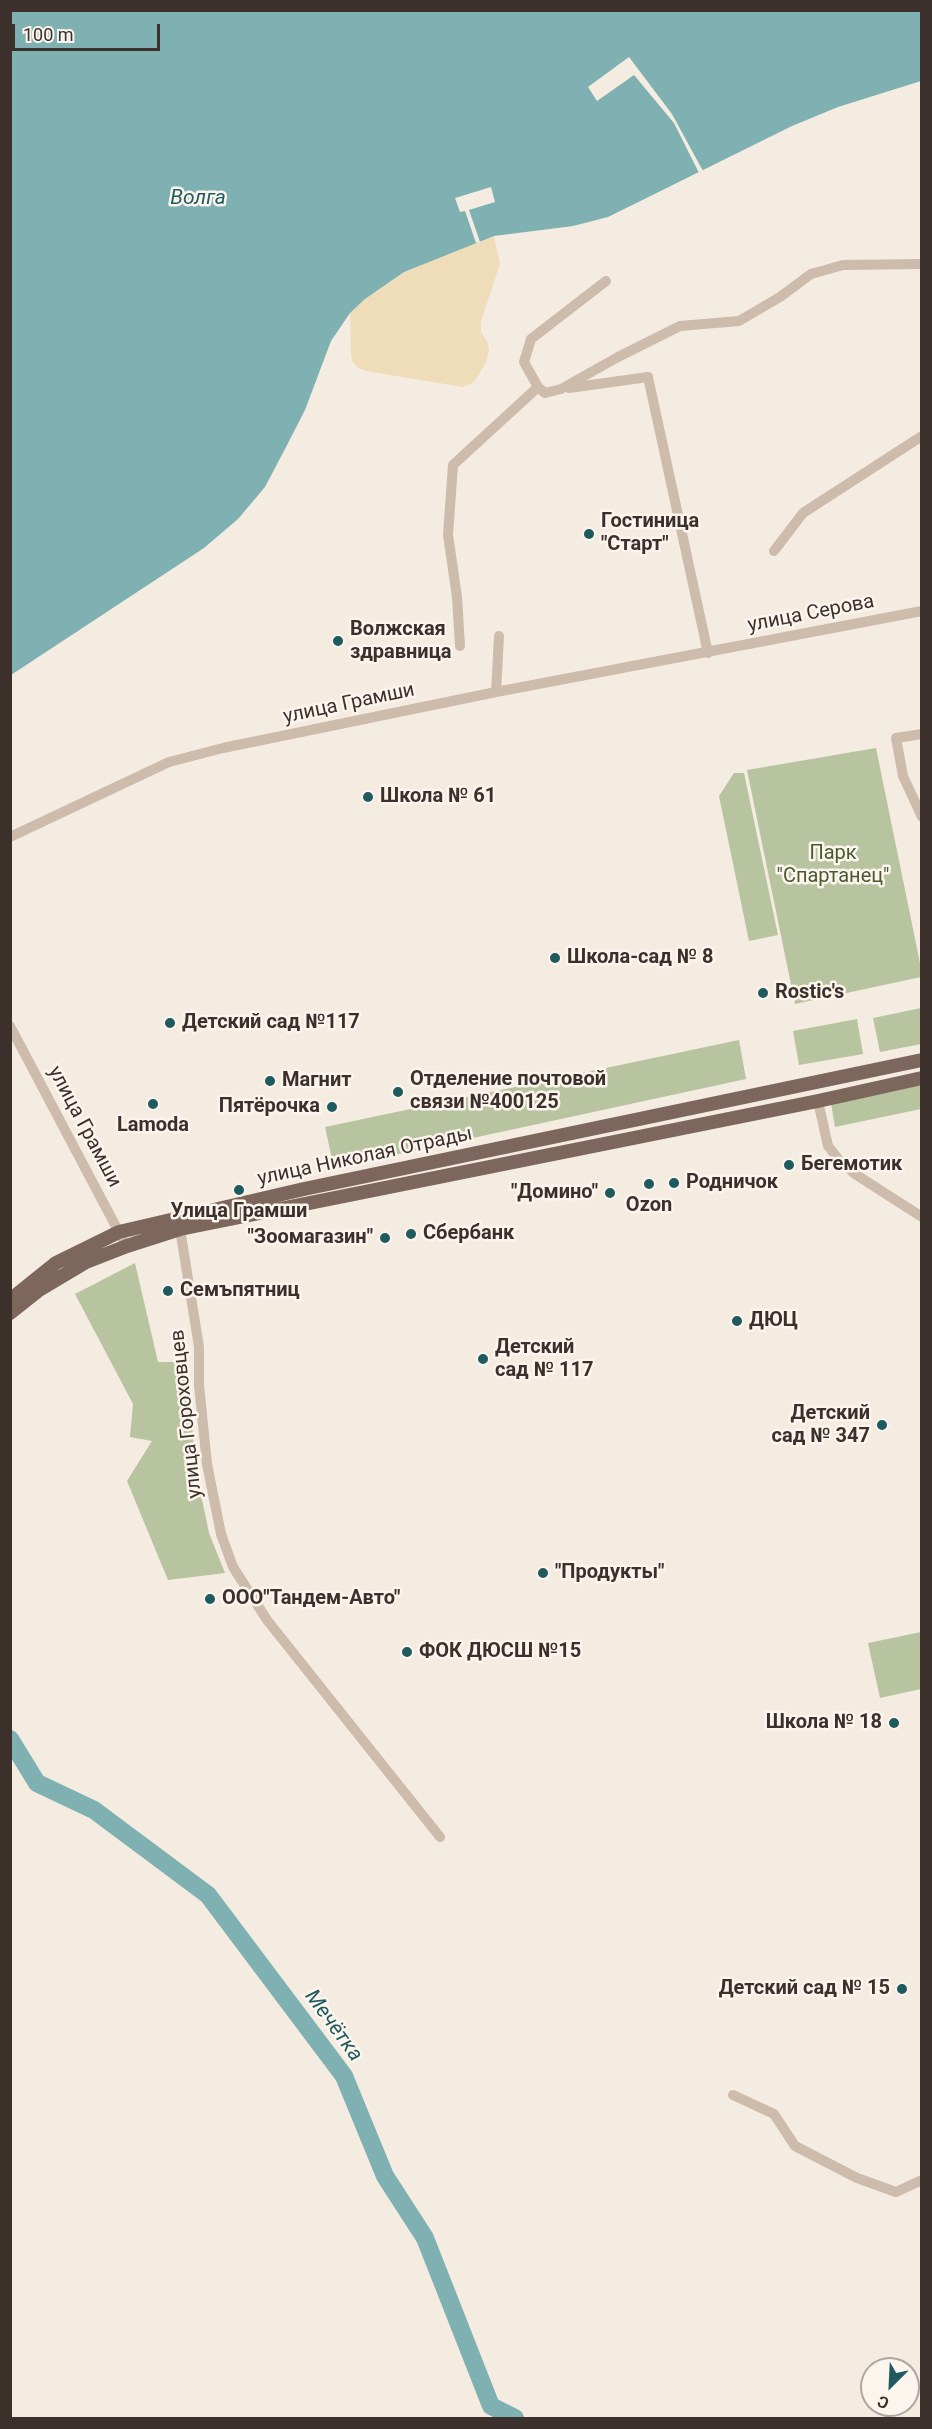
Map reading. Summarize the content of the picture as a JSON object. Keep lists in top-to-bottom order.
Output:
{
  "streets": {
    "main road": ["улица Николая Отрады"],
    "street": ["улица Серова", "улица Грамши", "улица Гороховцев"]
  },
  "crossings": [
    ["улица Серова", "улица Грамши"],
    ["улица Грамши", "улица Николая Отрады"],
    ["улица Николая Отрады", "улица Гороховцев"]
  ],
  "water": ["Волга", "Мечётка"],
  "parks": ["Парк \"Спартанец\""],
  "places": [
    "Гостиница \"Старт\"",
    "Волжская здравница",
    "Школа № 61",
    "Школа-сад № 8",
    "Rostic's",
    "Детский сад №117",
    "Магнит",
    "Отделение почтовой связи №400125",
    "Lamoda",
    "Пятёрочка",
    "Бегемотик",
    "Родничок",
    "Ozon",
    "Улица Грамши",
    "\"Домино\"",
    "Сбербанк",
    "\"Зоомагазин\"",
    "Семъпятниц",
    "ДЮЦ",
    "Детский сад № 117",
    "Детский сад № 347",
    "\"Продукты\"",
    "ООО\"Тандем-Авто\"",
    "ФОК ДЮСШ №15",
    "Школа № 18",
    "Детский сад № 15"
  ],
  "scale_bar": "100 m",
  "north": "bottom left"
}
